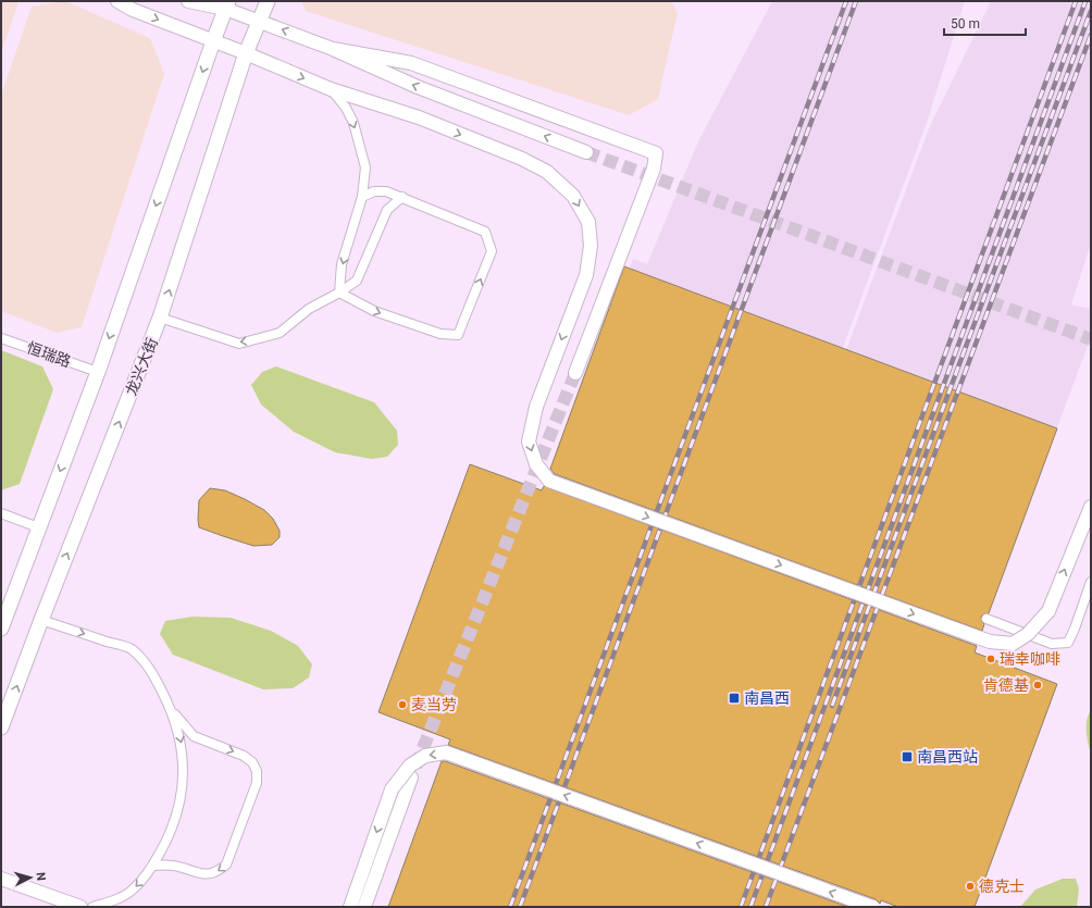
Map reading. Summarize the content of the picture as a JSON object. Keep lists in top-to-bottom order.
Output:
{
  "streets": {
    "main road": ["龙兴大街"],
    "street": ["恒瑞路"]
  },
  "places": {
    "other": [
      "瑞幸咖啡",
      "肯德基",
      "麦当劳",
      "德克士"
    ],
    "transit": ["南昌西", "南昌西站"]
  },
  "scale_bar": "50 m",
  "north": "right"
}
